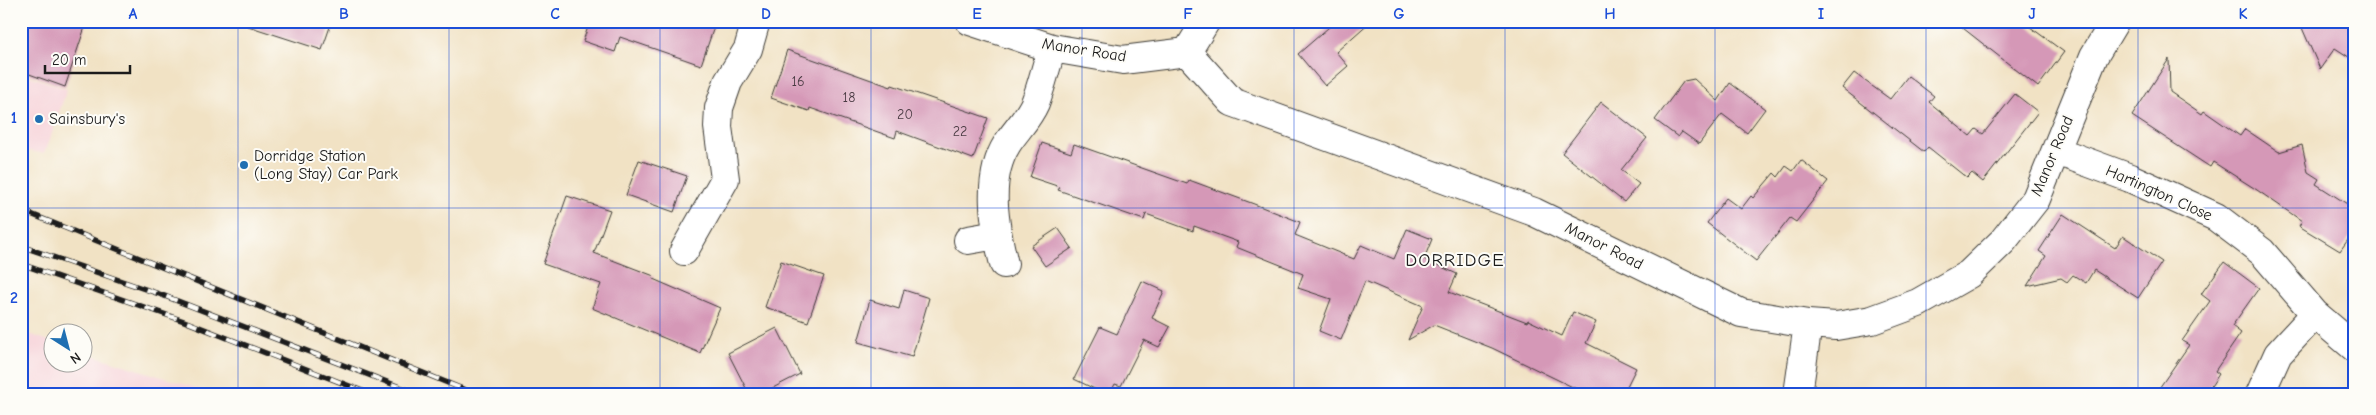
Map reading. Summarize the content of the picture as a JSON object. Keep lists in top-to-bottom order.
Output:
{
  "streets": {
    "street": ["Manor Road", "Hartington Close"]
  },
  "crossings": [
    ["Manor Road", "Hartington Close"]
  ],
  "districts": ["DORRIDGE"],
  "places": ["Sainsbury's", "Dorridge Station (Long Stay) Car Park"],
  "house_numbers": [
    "16",
    "18",
    "20",
    "22"
  ],
  "scale_bar": "20 m",
  "north": "bottom right",
  "grid": {
    "columns": [
      "A",
      "B",
      "C",
      "D",
      "E",
      "F",
      "G",
      "H",
      "I",
      "J",
      "K"
    ],
    "rows": ["1", "2"]
  }
}
